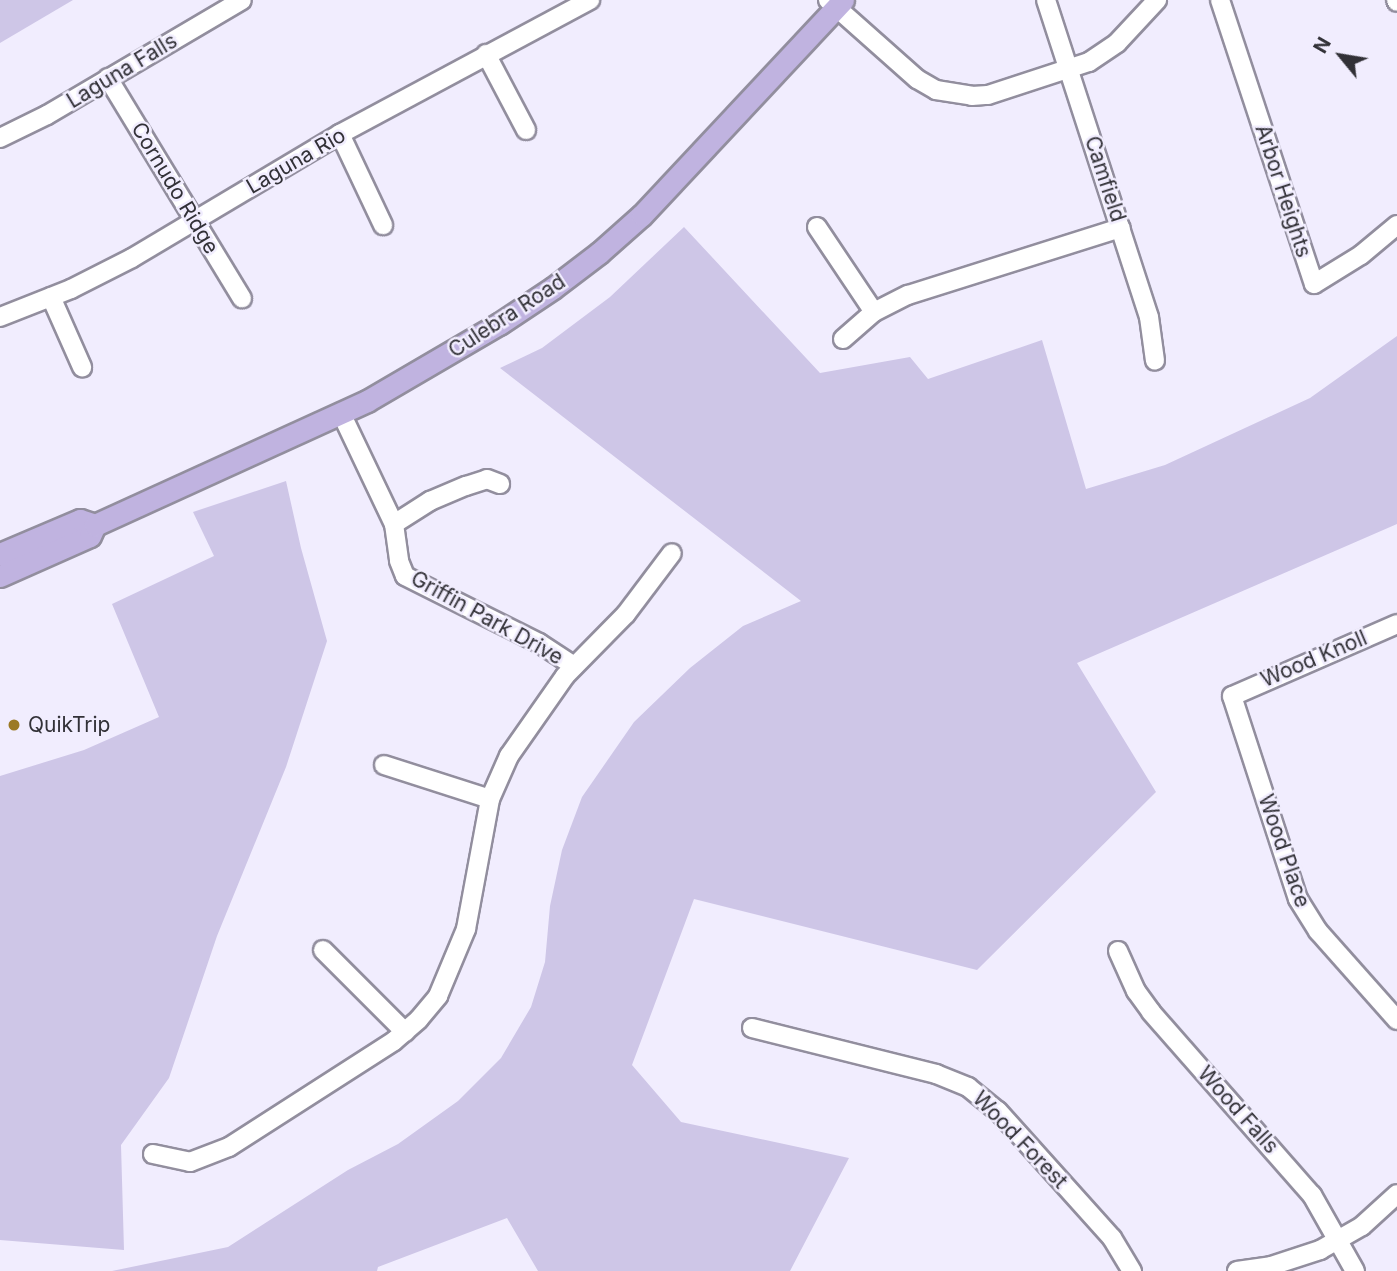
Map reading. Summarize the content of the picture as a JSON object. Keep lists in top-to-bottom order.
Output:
{
  "streets": {
    "main road": ["Culebra Road"],
    "street": [
      "Laguna Falls",
      "Laguna Rio",
      "Camfield",
      "Cornudo Ridge",
      "Arbor Heights",
      "Griffin Park Drive",
      "Wood Knoll",
      "Wood Place",
      "Wood Falls",
      "Wood Forest"
    ]
  },
  "crossings": [
    ["Laguna Falls", "Cornudo Ridge"],
    ["Laguna Rio", "Cornudo Ridge"],
    ["Culebra Road", "Griffin Park Drive"],
    ["Wood Knoll", "Wood Place"]
  ],
  "places": ["QuikTrip"],
  "north": "top left"
}
